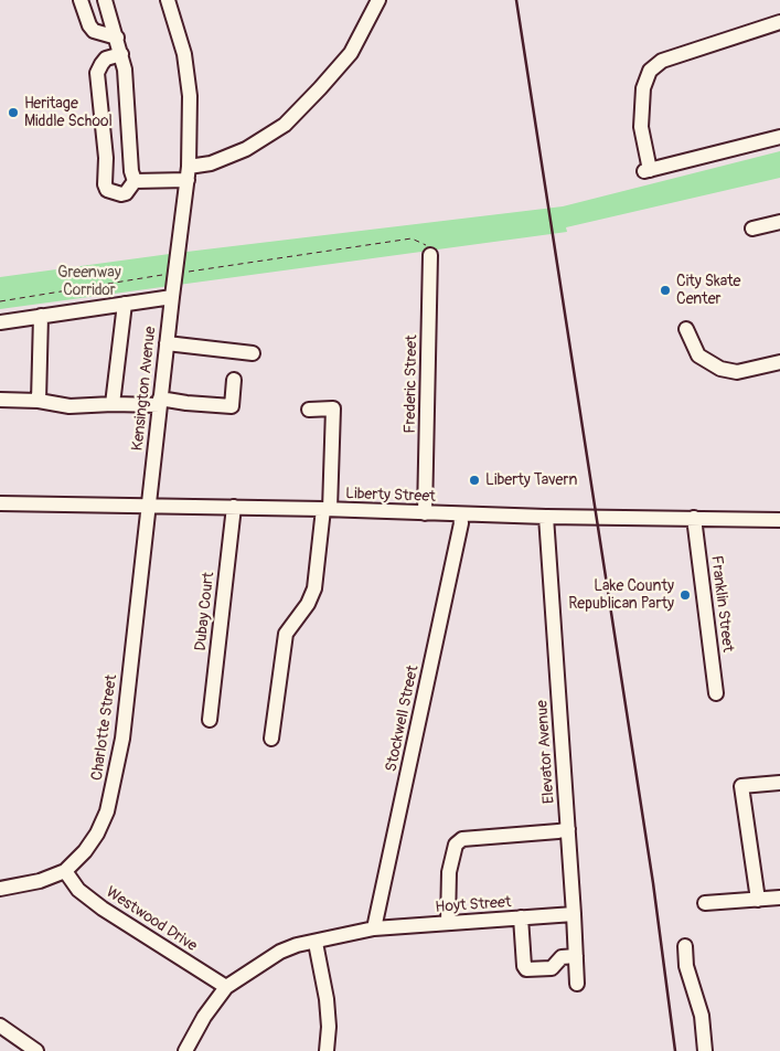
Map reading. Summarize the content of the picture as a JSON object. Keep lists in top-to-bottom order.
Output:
{
  "streets": {
    "street": [
      "Frederic Street",
      "Kensington Avenue",
      "Liberty Street",
      "Franklin Street",
      "Dubay Court",
      "Stockwell Street",
      "Charlotte Street",
      "Elevator Avenue",
      "Hoyt Street",
      "Westwood Drive"
    ]
  },
  "crossings": [
    ["Frederic Street", "Liberty Street"],
    ["Kensington Avenue", "Liberty Street"],
    ["Kensington Avenue", "Charlotte Street"],
    ["Liberty Street", "Franklin Street"],
    ["Liberty Street", "Dubay Court"],
    ["Liberty Street", "Stockwell Street"],
    ["Liberty Street", "Charlotte Street"],
    ["Liberty Street", "Elevator Avenue"],
    ["Stockwell Street", "Hoyt Street"],
    ["Charlotte Street", "Westwood Drive"],
    ["Elevator Avenue", "Hoyt Street"],
    ["Hoyt Street", "Westwood Drive"]
  ],
  "parks": ["Greenway Corridor"],
  "places": [
    "Heritage Middle School",
    "City Skate Center",
    "Liberty Tavern",
    "Lake County Republican Party"
  ]
}
